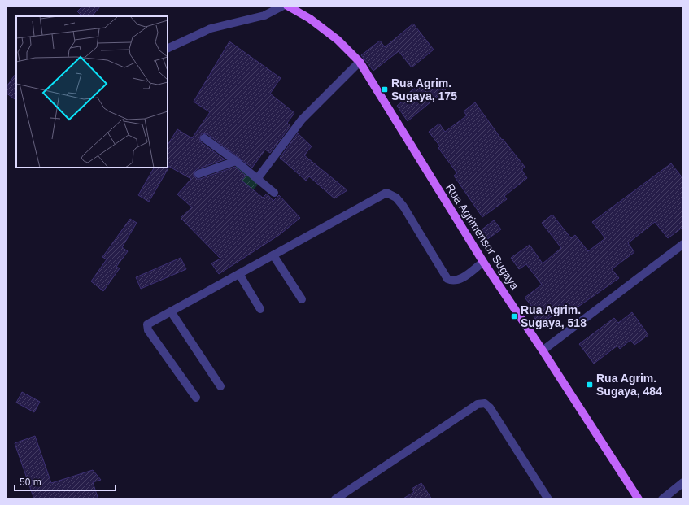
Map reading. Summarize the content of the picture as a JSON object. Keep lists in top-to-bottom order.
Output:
{
  "streets": {
    "main road": ["Rua Agrimensor Sugaya"]
  },
  "places": {
    "transit": ["Rua Agrim. Sugaya, 175", "Rua Agrim. Sugaya, 518", "Rua Agrim. Sugaya, 484"]
  },
  "scale_bar": "50 m"
}
